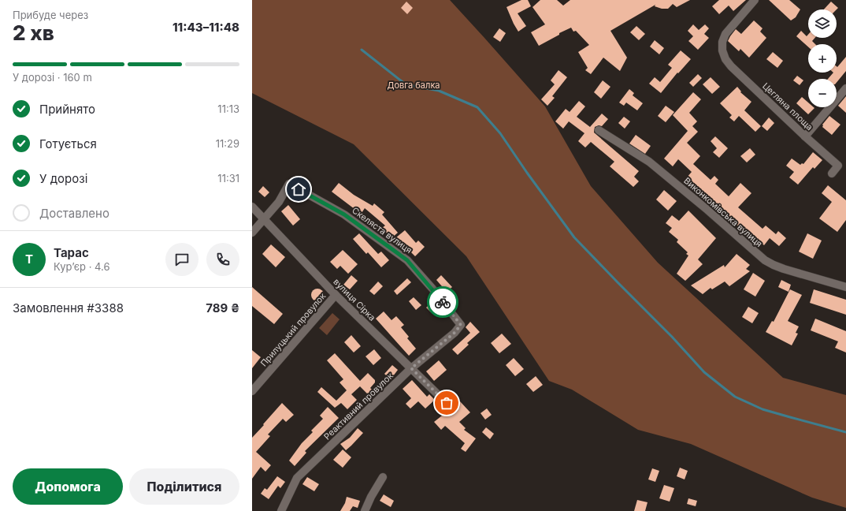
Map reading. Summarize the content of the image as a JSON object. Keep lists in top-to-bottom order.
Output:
{
  "streets": {
    "street": [
      "Цегляна площа",
      "Виконкомівська вулиця",
      "Скеляста вулиця",
      "вулиця Сірка",
      "Прилуцький провулок",
      "Реактивний провулок"
    ]
  },
  "crossings": [
    ["Скеляста вулиця", "вулиця Сірка"],
    ["Скеляста вулиця", "Реактивний провулок"],
    ["вулиця Сірка", "Прилуцький провулок"],
    ["вулиця Сірка", "Реактивний провулок"]
  ],
  "parks": ["Довга балка"],
  "page": {
    "heading": ["2 хв", "Прибуде через", "11:43–11:48"],
    "panel": [
      "Тарас",
      "Кур’єр · 4.6",
      "Замовлення #3388",
      "789 ₴"
    ],
    "map_buttons": ["+", "−"],
    "bar": "У дорозі · 160 m",
    "list": [
      ["Прийнято", "11:13"],
      ["Готується", "11:29"],
      ["У дорозі", "11:31"],
      "Доставлено"
    ],
    "round": "Т",
    "buttons": ["Допомога", "Поділитися"]
  }
}
